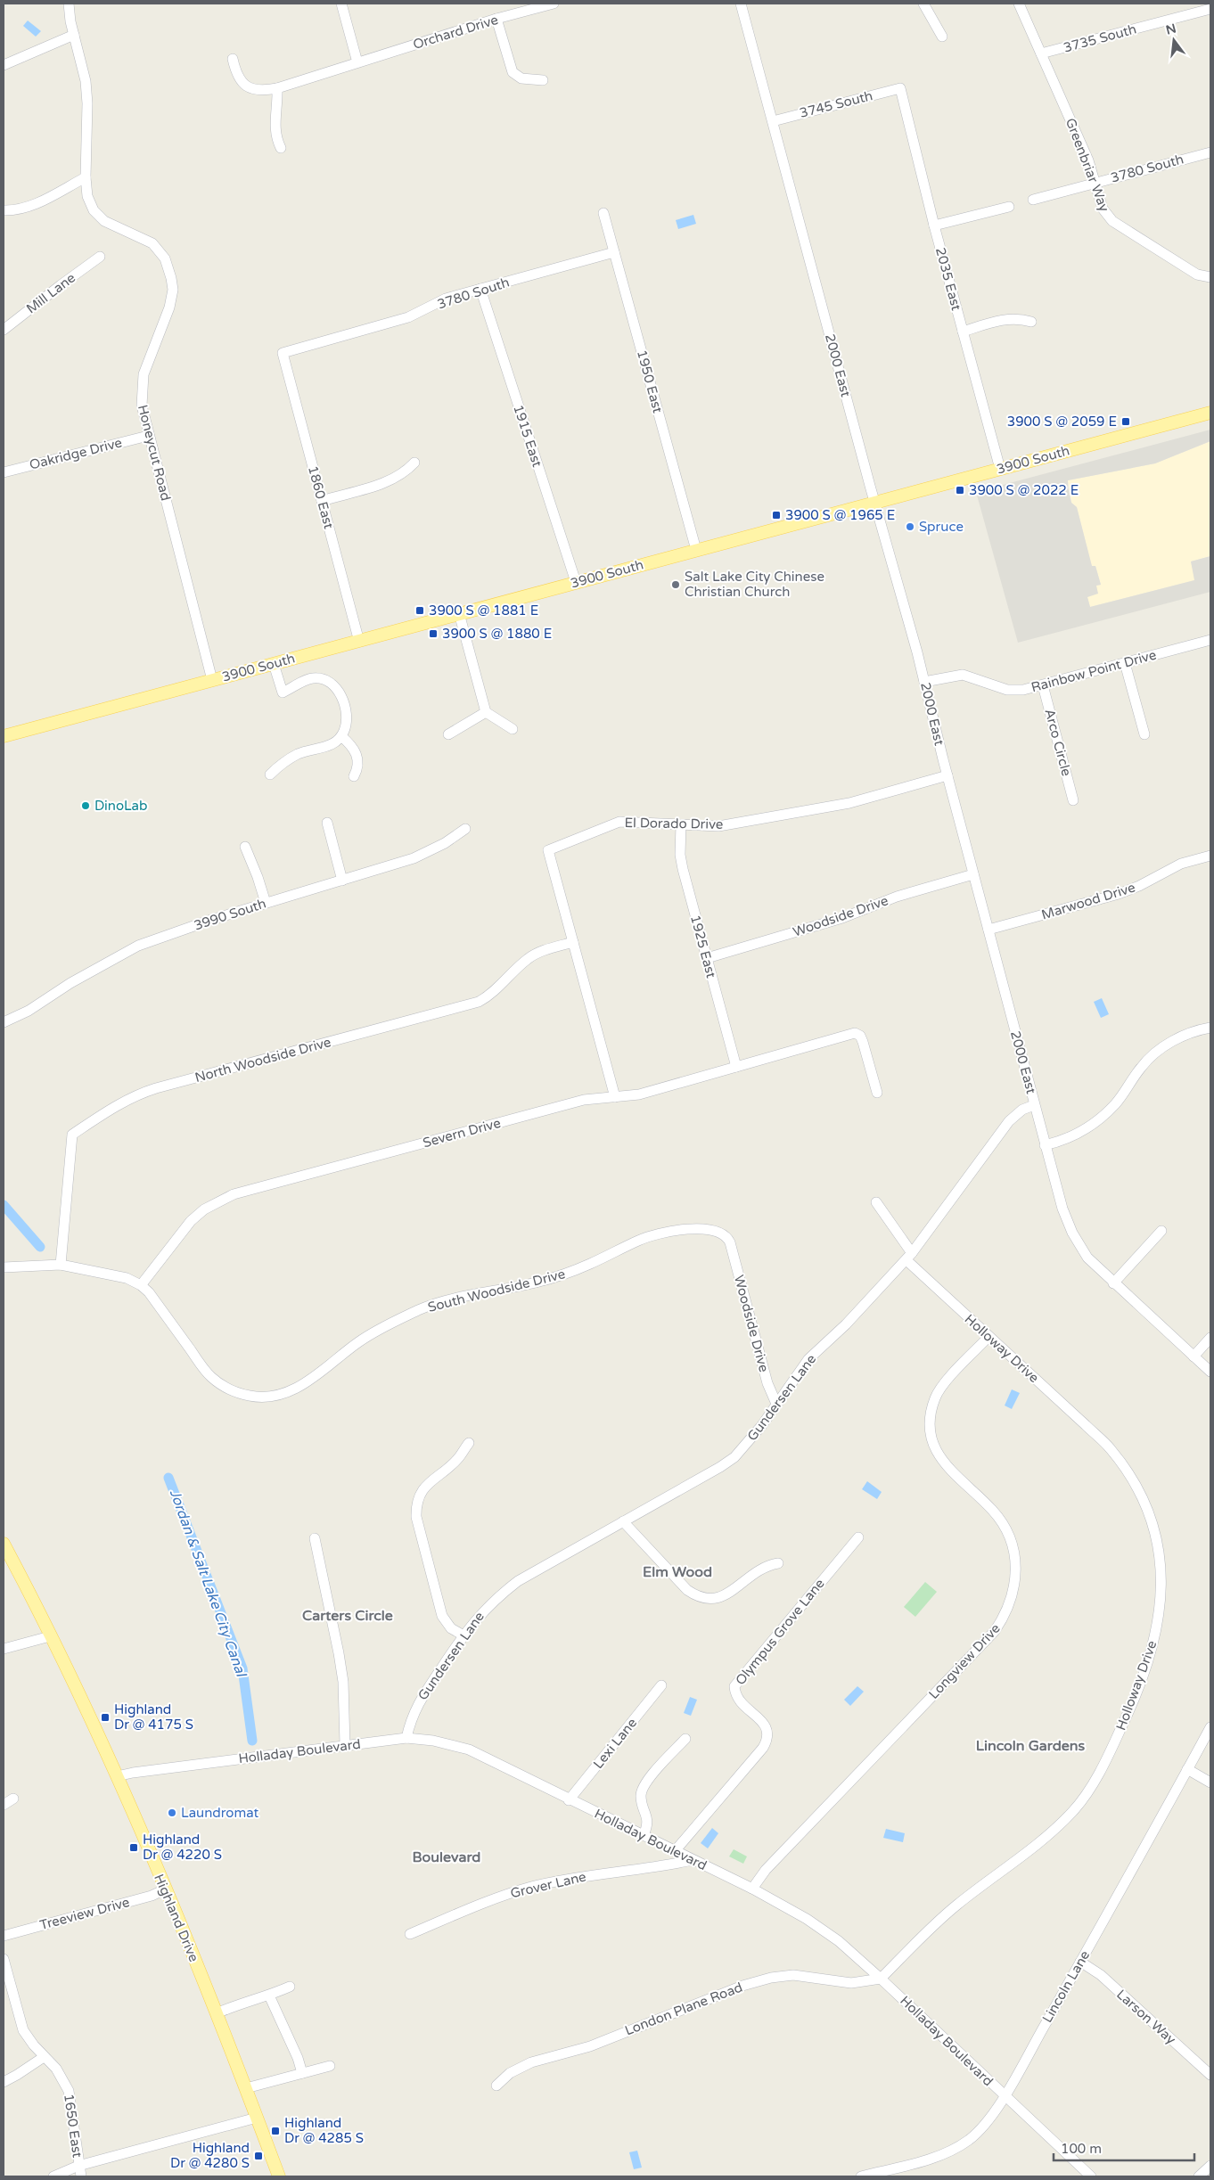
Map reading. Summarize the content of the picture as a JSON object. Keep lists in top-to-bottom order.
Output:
{
  "streets": {
    "main road": ["3900 South", "Highland Drive"],
    "street": [
      "Orchard Drive",
      "3735 South",
      "3745 South",
      "Greenbriar Way",
      "3780 South",
      "2035 East",
      "Mill Lane",
      "2000 East",
      "1950 East",
      "1915 East",
      "Honeycut Road",
      "Oakridge Drive",
      "1860 East",
      "Rainbow Point Drive",
      "Arco Circle",
      "El Dorado Drive",
      "Marwood Drive",
      "3990 South",
      "Woodside Drive",
      "1925 East",
      "North Woodside Drive",
      "Severn Drive",
      "South Woodside Drive",
      "Holloway Drive",
      "Gundersen Lane",
      "Olympus Grove Lane",
      "Longview Drive",
      "Lexi Lane",
      "Holladay Boulevard",
      "Grover Lane",
      "Treeview Drive",
      "Lincoln Lane",
      "London Plane Road",
      "Larson Way",
      "1650 East"
    ]
  },
  "crossings": [
    ["3735 South", "Greenbriar Way"],
    ["3745 South", "2035 East"],
    ["3745 South", "2000 East"],
    ["Greenbriar Way", "3780 South"],
    ["3780 South", "1950 East"],
    ["3780 South", "1915 East"],
    ["3780 South", "1860 East"],
    ["2035 East", "3900 South"],
    ["2000 East", "3900 South"],
    ["2000 East", "Rainbow Point Drive"],
    ["2000 East", "El Dorado Drive"],
    ["2000 East", "Marwood Drive"],
    ["2000 East", "Woodside Drive"],
    ["2000 East", "Gundersen Lane"],
    ["1950 East", "3900 South"],
    ["1915 East", "3900 South"],
    ["Honeycut Road", "Oakridge Drive"],
    ["Honeycut Road", "3900 South"],
    ["3900 South", "1860 East"],
    ["Rainbow Point Drive", "Arco Circle"],
    ["El Dorado Drive", "1925 East"],
    ["El Dorado Drive", "North Woodside Drive"],
    ["El Dorado Drive", "Severn Drive"],
    ["Woodside Drive", "1925 East"],
    ["Woodside Drive", "South Woodside Drive"],
    ["Woodside Drive", "Gundersen Lane"],
    ["1925 East", "Severn Drive"],
    ["North Woodside Drive", "South Woodside Drive"],
    ["Severn Drive", "South Woodside Drive"],
    ["Holloway Drive", "Gundersen Lane"],
    ["Holloway Drive", "Longview Drive"],
    ["Holloway Drive", "Holladay Boulevard"],
    ["Holloway Drive", "London Plane Road"],
    ["Gundersen Lane", "Holladay Boulevard"],
    ["Olympus Grove Lane", "Holladay Boulevard"],
    ["Longview Drive", "Holladay Boulevard"],
    ["Lexi Lane", "Holladay Boulevard"],
    ["Holladay Boulevard", "Grover Lane"],
    ["Holladay Boulevard", "Highland Drive"],
    ["Holladay Boulevard", "Lincoln Lane"],
    ["Holladay Boulevard", "London Plane Road"],
    ["Treeview Drive", "Highland Drive"],
    ["Lincoln Lane", "Larson Way"]
  ],
  "districts": [
    "Elm Wood",
    "Carters Circle",
    "Lincoln Gardens",
    "Boulevard"
  ],
  "water": ["Jordan & Salt Lake City Canal"],
  "places": {
    "transit": [
      "3900 S @ 2059 E",
      "3900 S @ 2022 E",
      "3900 S @ 1965 E",
      "3900 S @ 1881 E",
      "3900 S @ 1880 E",
      "Highland Dr @ 4175 S",
      "Highland Dr @ 4220 S",
      "Highland Dr @ 4285 S",
      "Highland Dr @ 4280 S"
    ],
    "other": [
      "Spruce",
      "Salt Lake City Chinese Christian Church",
      "DinoLab",
      "Laundromat"
    ]
  },
  "scale_bar": "100 m",
  "north": "top"
}
